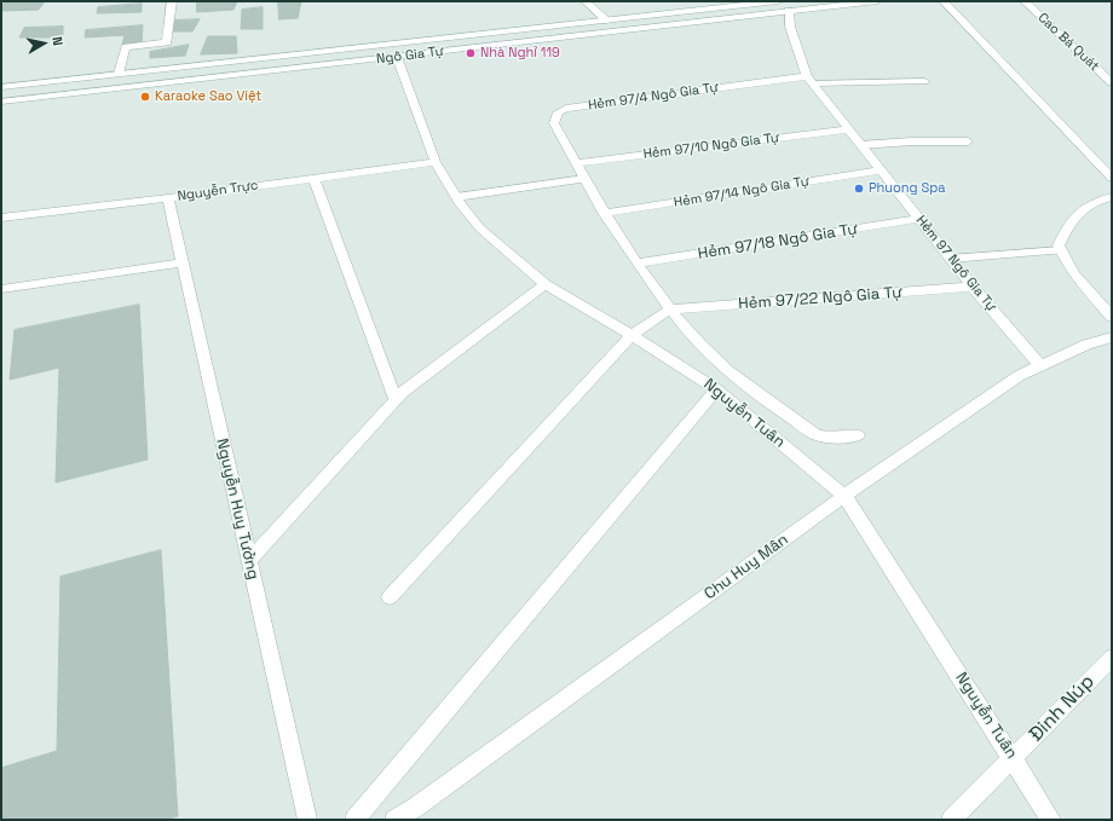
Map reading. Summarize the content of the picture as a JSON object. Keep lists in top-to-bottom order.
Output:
{
  "streets": {
    "street": [
      "Cao Bá Quát",
      "Ngô Gia Tự",
      "Hẻm 97/4 Ngô Gia Tự",
      "Hẻm 97/10 Ngô Gia Tự",
      "Nguyễn Trực",
      "Hẻm 97/14 Ngô Gia Tự",
      "Hẻm 97/18 Ngô Gia Tự",
      "Hẻm 97 Ngô Gia Tự",
      "Hẻm 97/22 Ngô Gia Tự",
      "Nguyễn Tuân",
      "Nguyễn Huy Tưởng",
      "Chu Huy Mân",
      "Đinh Núp"
    ]
  },
  "crossings": [
    ["Ngô Gia Tự", "Hẻm 97 Ngô Gia Tự"],
    ["Ngô Gia Tự", "Nguyễn Tuân"],
    ["Hẻm 97/4 Ngô Gia Tự", "Hẻm 97/10 Ngô Gia Tự"],
    ["Hẻm 97/4 Ngô Gia Tự", "Hẻm 97/14 Ngô Gia Tự"],
    ["Hẻm 97/4 Ngô Gia Tự", "Hẻm 97/18 Ngô Gia Tự"],
    ["Hẻm 97/4 Ngô Gia Tự", "Hẻm 97 Ngô Gia Tự"],
    ["Hẻm 97/4 Ngô Gia Tự", "Hẻm 97/22 Ngô Gia Tự"],
    ["Hẻm 97/10 Ngô Gia Tự", "Hẻm 97 Ngô Gia Tự"],
    ["Nguyễn Trực", "Nguyễn Tuân"],
    ["Nguyễn Trực", "Nguyễn Huy Tưởng"],
    ["Hẻm 97/14 Ngô Gia Tự", "Hẻm 97 Ngô Gia Tự"],
    ["Hẻm 97/18 Ngô Gia Tự", "Hẻm 97 Ngô Gia Tự"],
    ["Hẻm 97 Ngô Gia Tự", "Hẻm 97/22 Ngô Gia Tự"],
    ["Hẻm 97 Ngô Gia Tự", "Chu Huy Mân"],
    ["Nguyễn Tuân", "Chu Huy Mân"],
    ["Nguyễn Tuân", "Đinh Núp"]
  ],
  "places": ["Nhà Nghỉ 119", "Karaoke Sao Việt", "Phuong Spa"],
  "north": "right"
}
